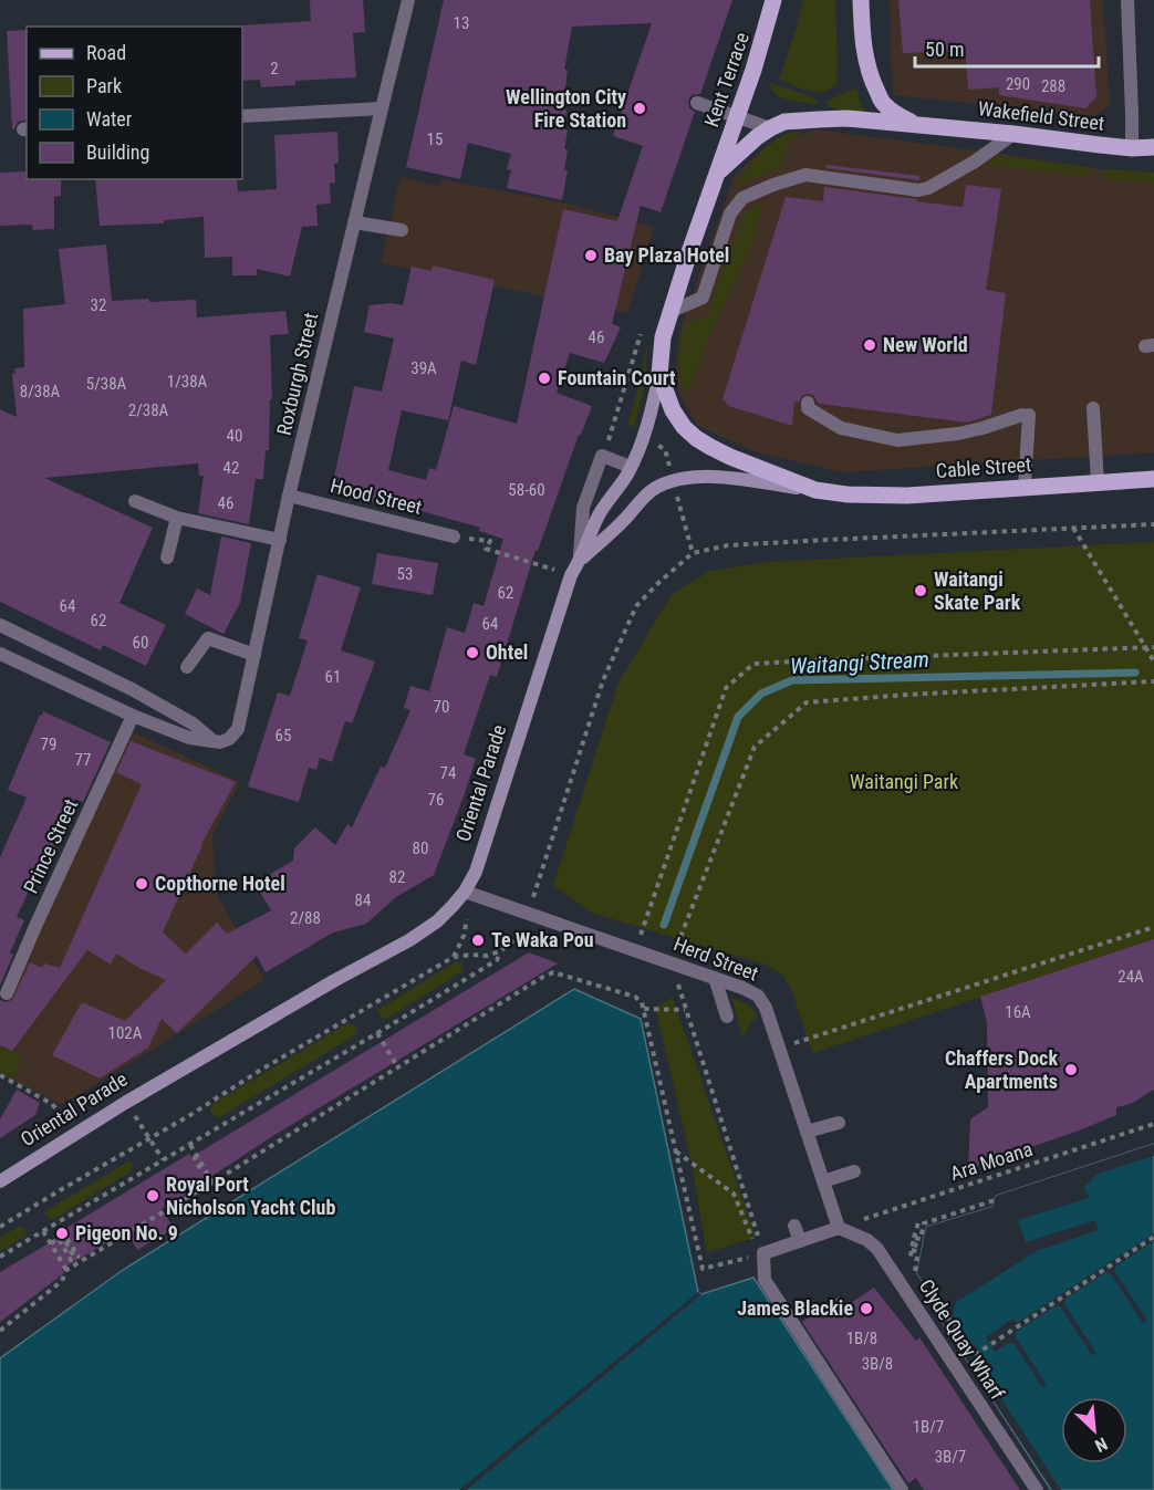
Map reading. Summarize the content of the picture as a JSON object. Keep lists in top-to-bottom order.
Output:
{
  "streets": {
    "main road": [
      "Kent Terrace",
      "Wakefield Street",
      "Cable Street",
      "Oriental Parade"
    ],
    "street": [
      "Roxburgh Street",
      "Hood Street",
      "Prince Street",
      "Herd Street",
      "Clyde Quay Wharf"
    ],
    "path": ["Ara Moana"]
  },
  "crossings": [
    ["Kent Terrace", "Oriental Parade"],
    ["Roxburgh Street", "Hood Street"],
    ["Cable Street", "Oriental Parade"],
    ["Oriental Parade", "Herd Street"],
    ["Herd Street", "Ara Moana"],
    ["Herd Street", "Clyde Quay Wharf"],
    ["Ara Moana", "Clyde Quay Wharf"]
  ],
  "water": ["Waitangi Stream"],
  "parks": ["Waitangi Park"],
  "places": [
    "Wellington City Fire Station",
    "Bay Plaza Hotel",
    "New World",
    "Fountain Court",
    "Waitangi Skate Park",
    "Ohtel",
    "Copthorne Hotel",
    "Te Waka Pou",
    "Chaffers Dock Apartments",
    "Royal Port Nicholson Yacht Club",
    "Pigeon No. 9",
    "James Blackie"
  ],
  "house_numbers": [
    "13",
    "2",
    "290",
    "288",
    "15",
    "32",
    "46",
    "39A",
    "1/38A",
    "5/38A",
    "8/38A",
    "2/38A",
    "40",
    "42",
    "58-60",
    "46",
    "53",
    "62",
    "64",
    "62",
    "64",
    "60",
    "61",
    "70",
    "65",
    "79",
    "77",
    "74",
    "76",
    "80",
    "82",
    "84",
    "2/88",
    "24A",
    "16A",
    "102A",
    "1B/8",
    "3B/8",
    "1B/7",
    "3B/7"
  ],
  "legend": [
    "Road",
    "Park",
    "Water",
    "Building"
  ],
  "scale_bar": "50 m",
  "north": "bottom right"
}
